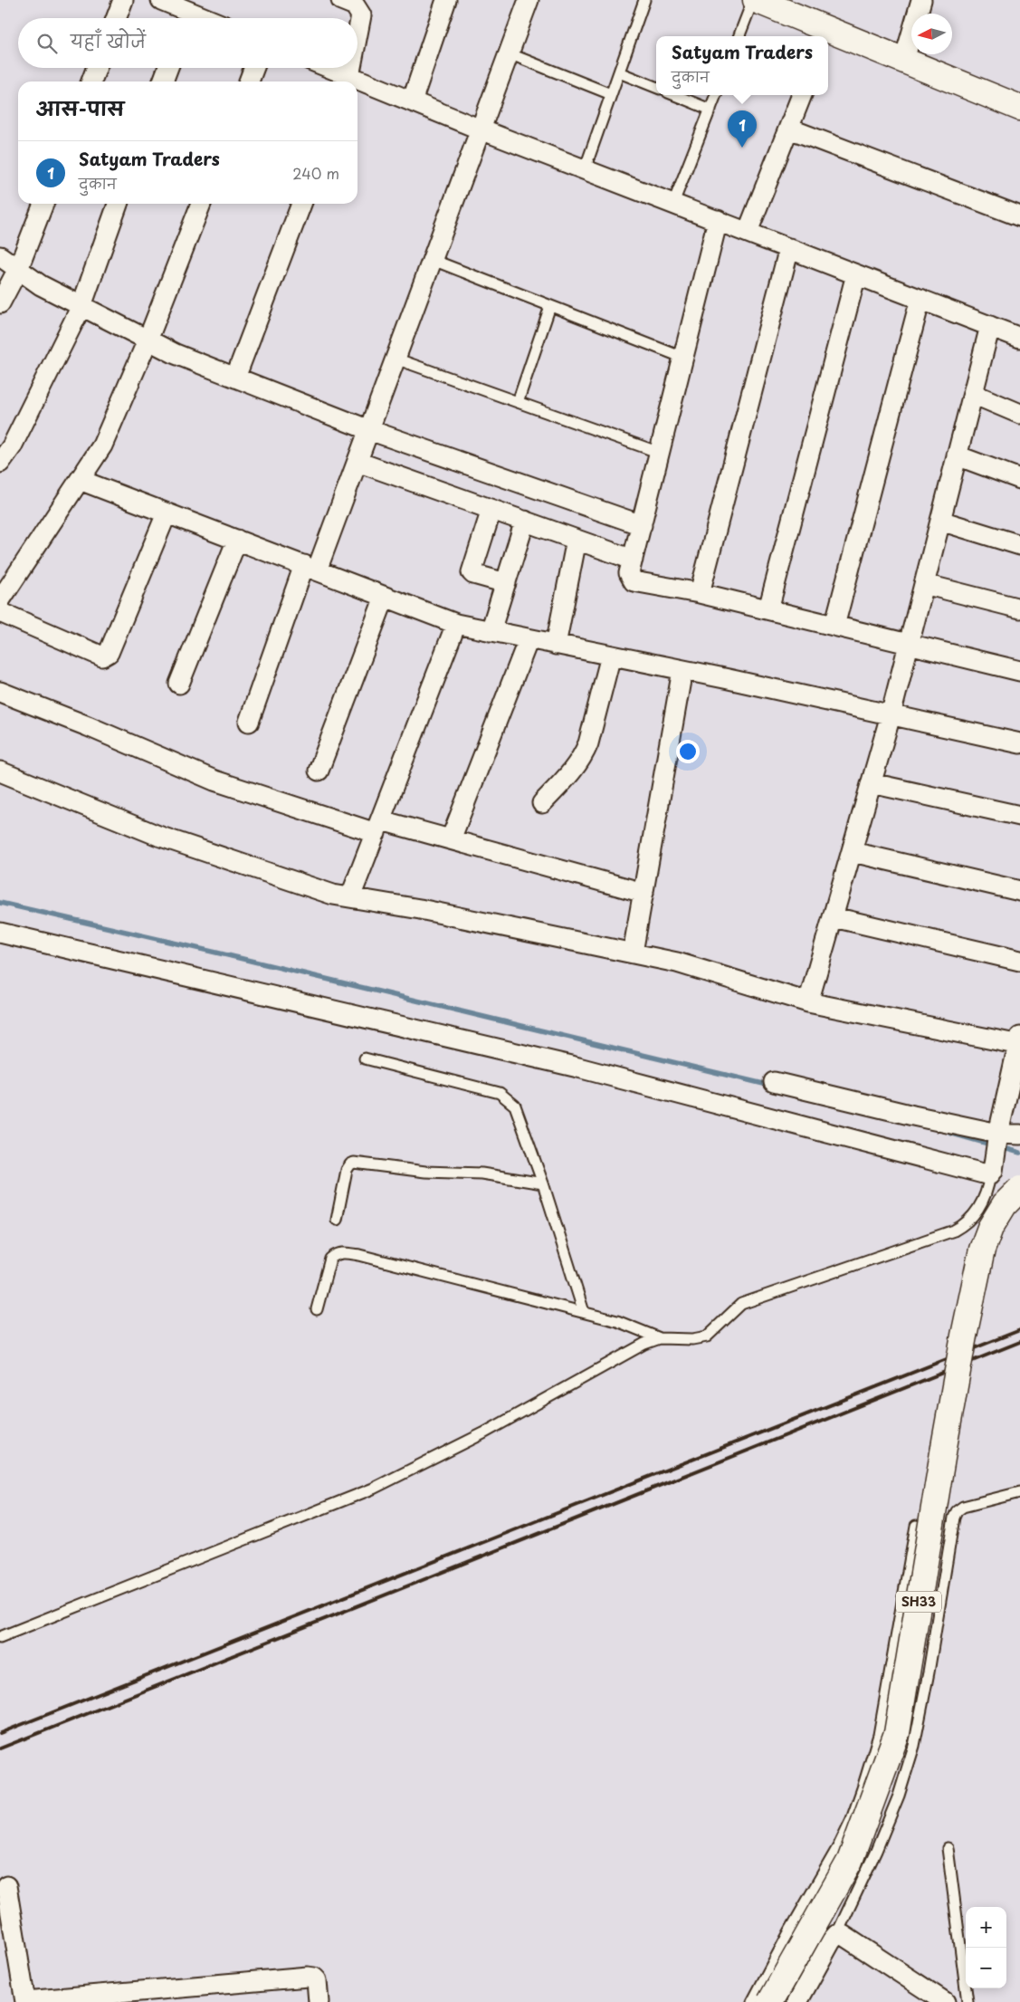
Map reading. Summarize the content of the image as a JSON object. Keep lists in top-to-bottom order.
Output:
{
  "streets": {
    "main road": ["SH33"]
  },
  "north": "left",
  "page": {
    "search": "यहाँ खोजें",
    "popup": ["Satyam Traders", "दुकान"],
    "heading": "आस-पास",
    "pins": "1",
    "list": [
      {
        "mark": "1",
        "name": "Satyam Traders",
        "note": "दुकान",
        "value": "240 m"
      }
    ],
    "map_buttons": ["+", "−"]
  }
}
